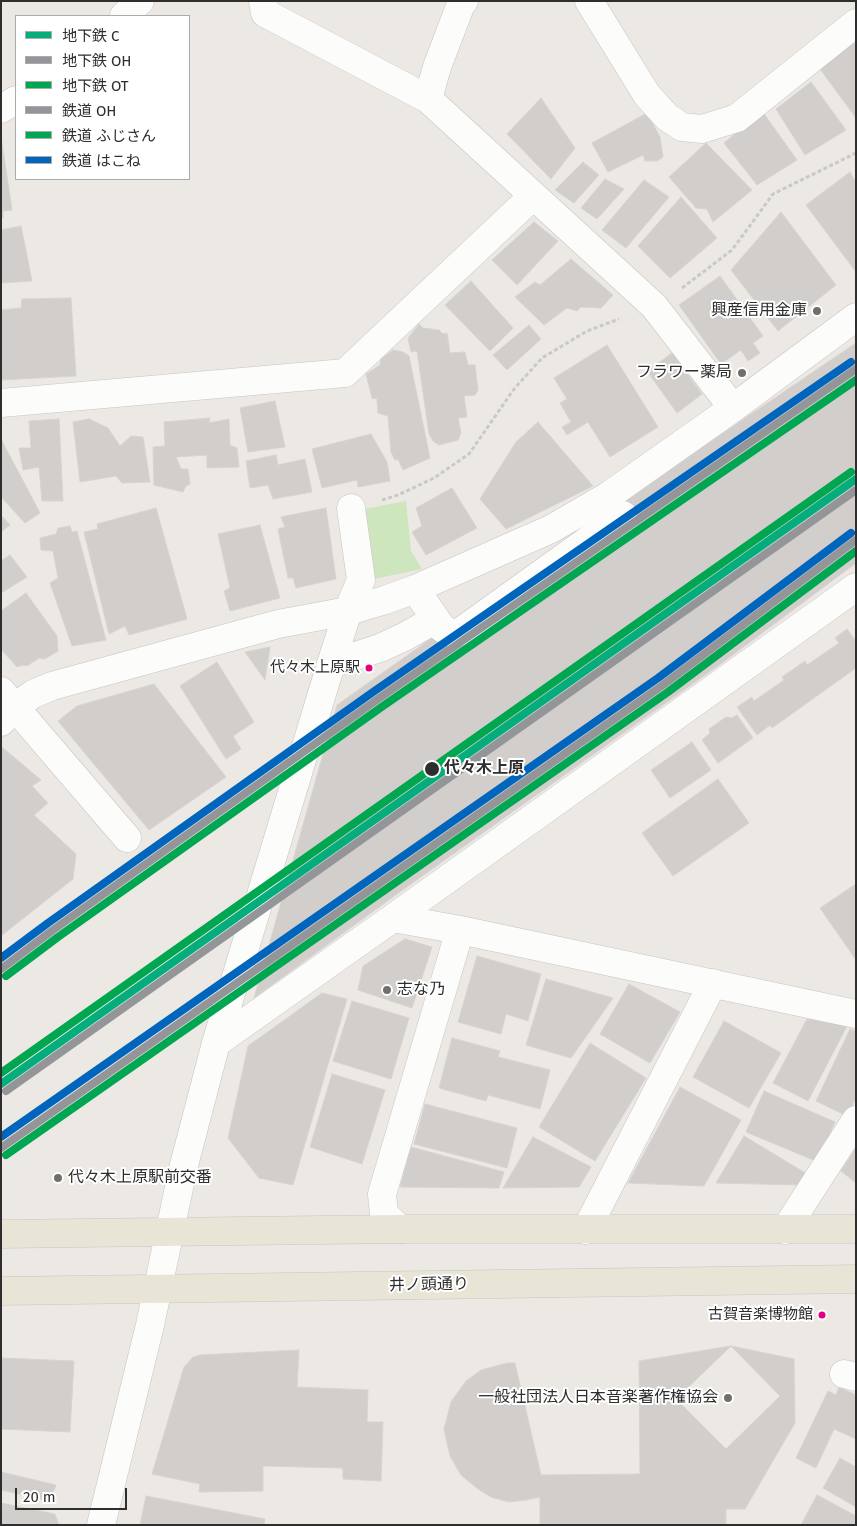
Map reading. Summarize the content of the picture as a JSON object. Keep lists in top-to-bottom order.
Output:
{
  "streets": {
    "main road": ["井ノ頭通り"]
  },
  "places": [
    "興産信用金庫",
    "フラワー薬局",
    "代々木上原駅",
    "代々木上原",
    "志な乃",
    "代々木上原駅前交番",
    "古賀音楽博物館",
    "一般社団法人日本音楽著作権協会"
  ],
  "lines": [
    "rail line はこね",
    "rail line OH",
    "rail line ふじさん",
    "metro line OT",
    "metro line C",
    "metro line OH"
  ],
  "legend": [
    "地下鉄 C",
    "地下鉄 OH",
    "地下鉄 OT",
    "鉄道 OH",
    "鉄道 ふじさん",
    "鉄道 はこね"
  ],
  "scale_bar": "20 m"
}
